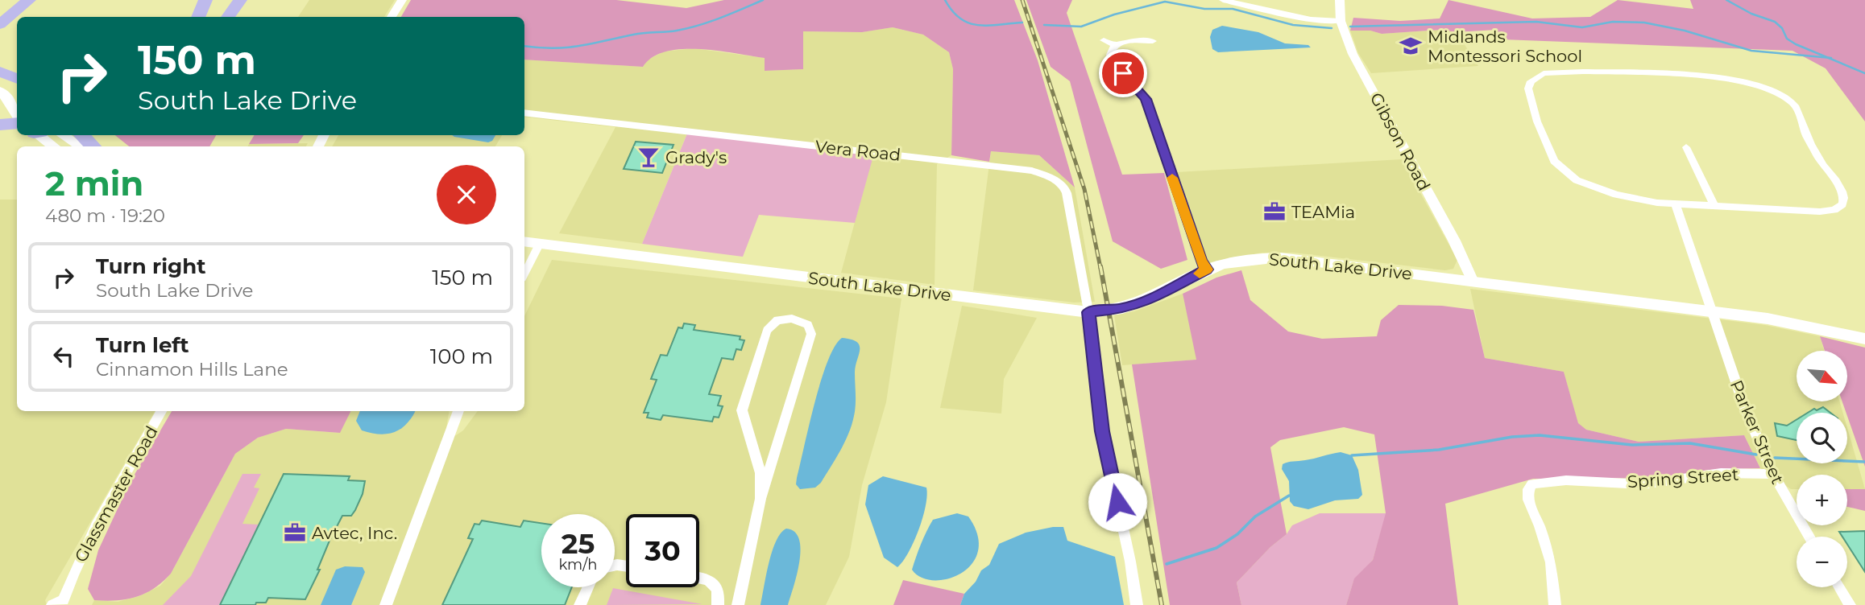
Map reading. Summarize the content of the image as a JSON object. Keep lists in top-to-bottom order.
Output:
{
  "streets": {
    "main road": ["South Lake Drive"],
    "street": [
      "Gibson Road",
      "Vera Road",
      "Parker Street",
      "Spring Street",
      "Glassmaster Road"
    ]
  },
  "crossings": [
    ["Gibson Road", "South Lake Drive"],
    ["Vera Road", "South Lake Drive"],
    ["South Lake Drive", "Parker Street"],
    ["Parker Street", "Spring Street"]
  ],
  "places": {
    "school or university": ["Midlands Montessori School"],
    "bar": ["Grady's"],
    "office": ["TEAMia", "Avtec, Inc."]
  },
  "north": "bottom right",
  "page": {
    "turn": ["150 m", "South Lake Drive"],
    "heading": ["2 min", "480 m · 19:20"],
    "list": [
      {
        "name": "Turn right",
        "note": "South Lake Drive",
        "value": "150 m"
      },
      {
        "name": "Turn left",
        "note": "Cinnamon Hills Lane",
        "value": "100 m"
      }
    ],
    "map_buttons": ["+", "−"],
    "speed": "25 km/h",
    "limit": "30"
  }
}
